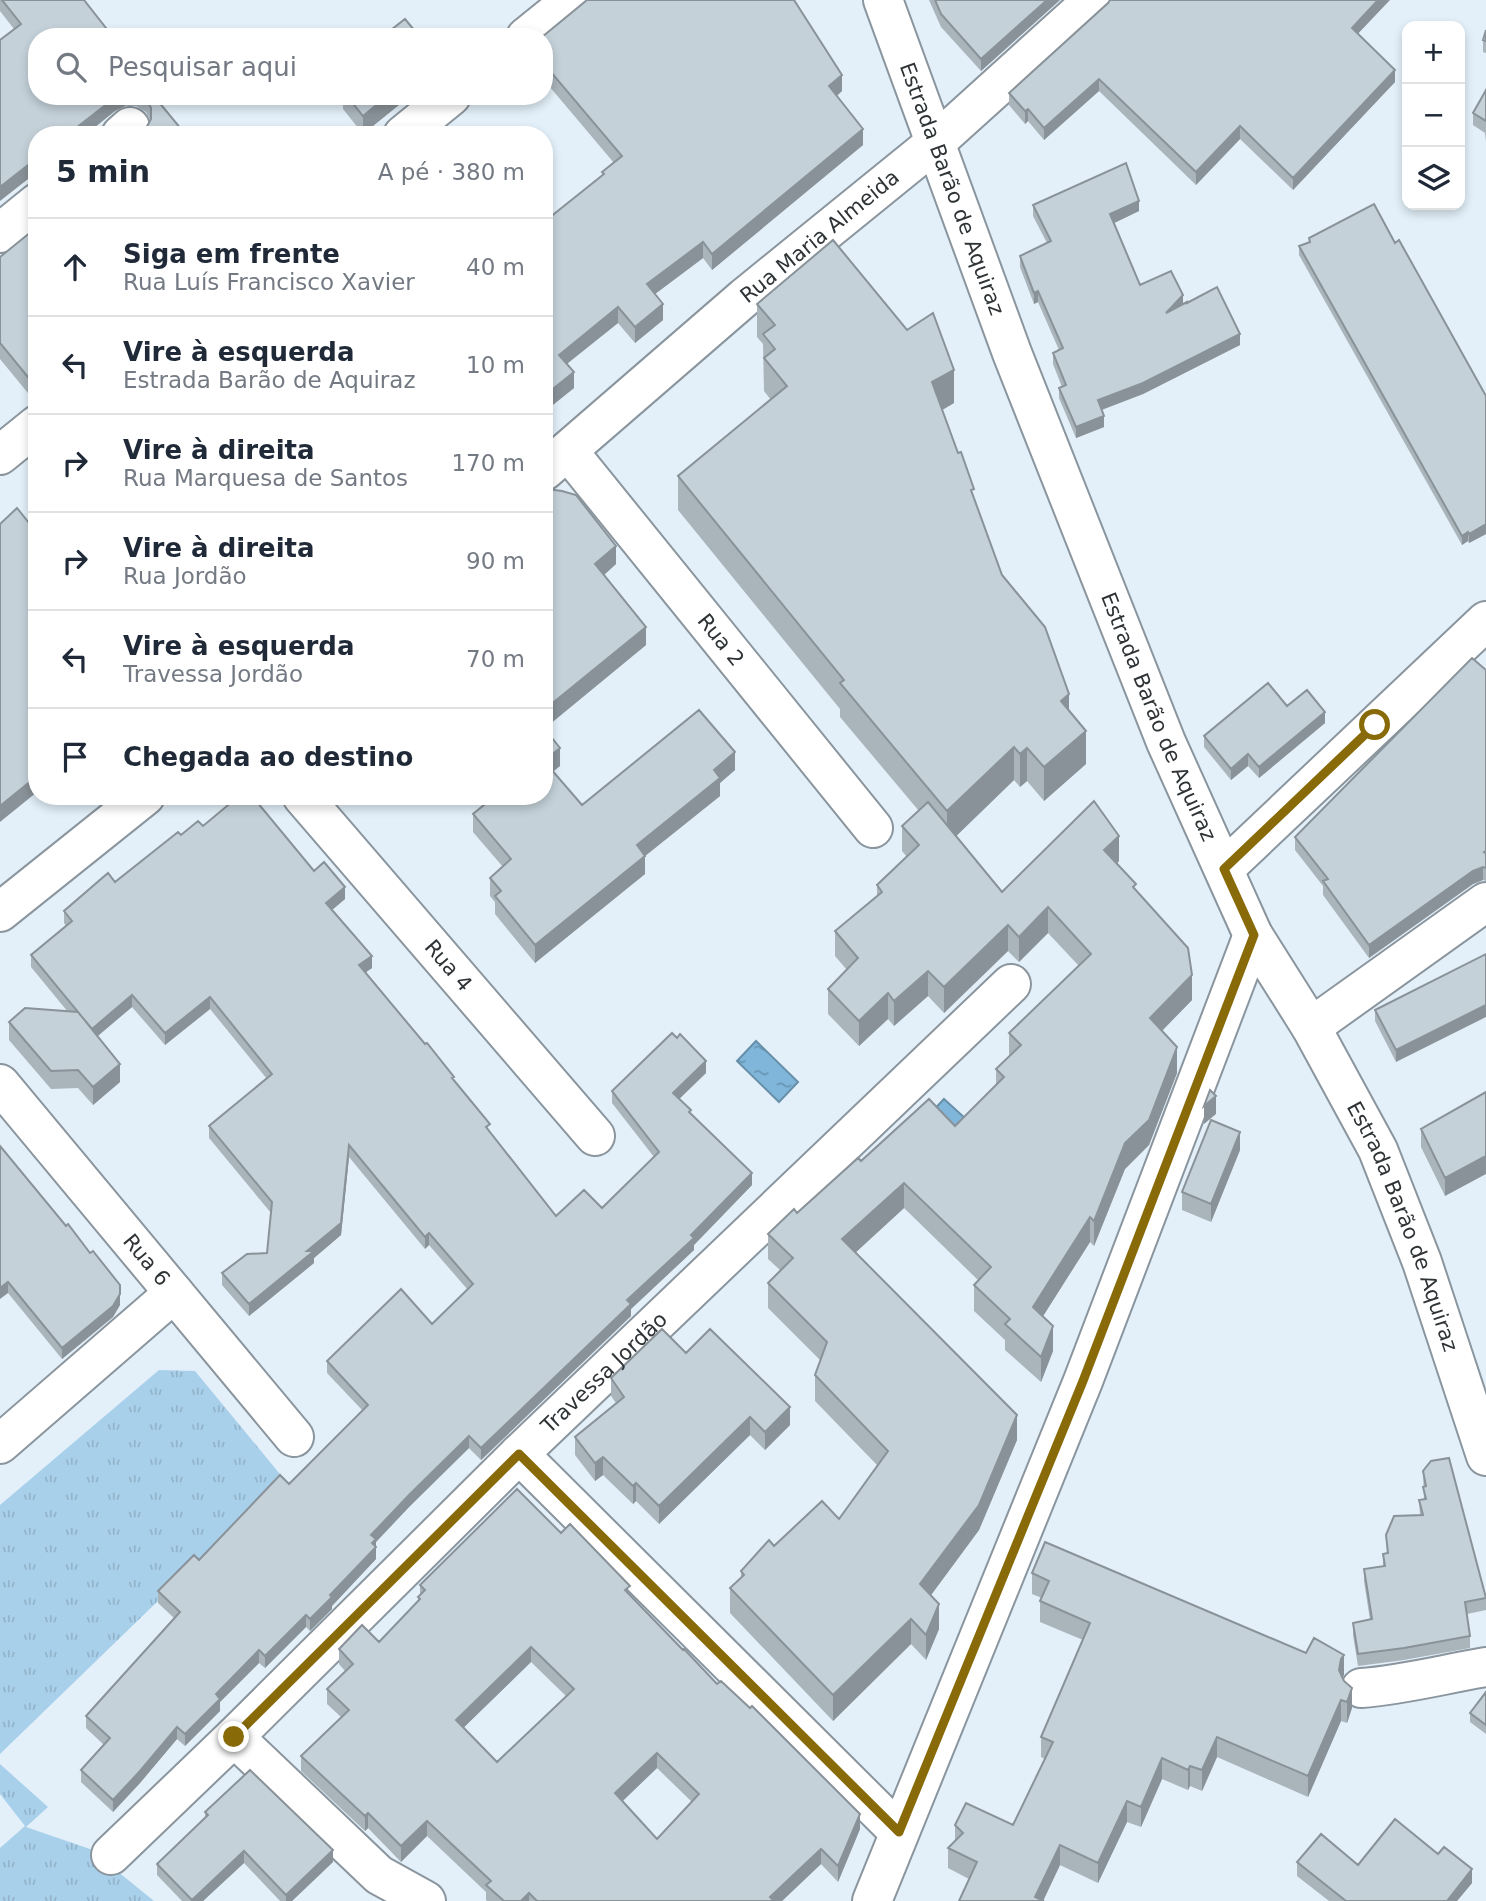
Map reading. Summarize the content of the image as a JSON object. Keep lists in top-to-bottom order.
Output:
{
  "streets": {
    "street": [
      "Estrada Barão de Aquiraz",
      "Rua Maria Almeida",
      "Rua 2",
      "Rua 4",
      "Rua 6",
      "Travessa Jordão"
    ]
  },
  "crossings": [
    ["Estrada Barão de Aquiraz", "Rua Maria Almeida"],
    ["Rua Maria Almeida", "Rua 2"]
  ],
  "page": {
    "map_buttons": ["+", "−"],
    "search": "Pesquisar aqui",
    "heading": ["5 min", "A pé · 380 m"],
    "list": [
      ["Siga em frente", "Rua Luís Francisco Xavier", "40 m"],
      ["Vire à esquerda", "Estrada Barão de Aquiraz", "10 m"],
      ["Vire à direita", "Rua Marquesa de Santos", "170 m"],
      ["Vire à direita", "Rua Jordão", "90 m"],
      ["Vire à esquerda", "Travessa Jordão", "70 m"],
      "Chegada ao destino"
    ]
  }
}
